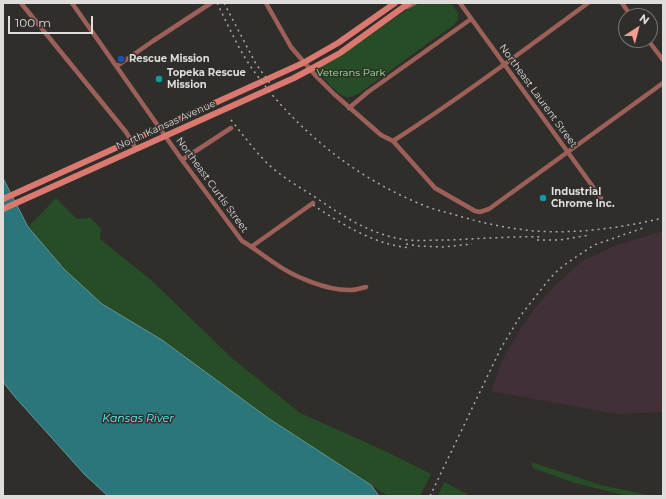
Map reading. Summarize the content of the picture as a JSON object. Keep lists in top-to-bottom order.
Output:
{
  "streets": {
    "main road": ["North Kansas Avenue"],
    "street": ["Northeast Laurent Street", "Northeast Curtis Street"]
  },
  "water": ["Kansas River"],
  "parks": ["Veterans Park"],
  "places": ["Rescue Mission", "Topeka Rescue Mission", "Industrial Chrome Inc."],
  "scale_bar": "100 m",
  "north": "top right"
}
